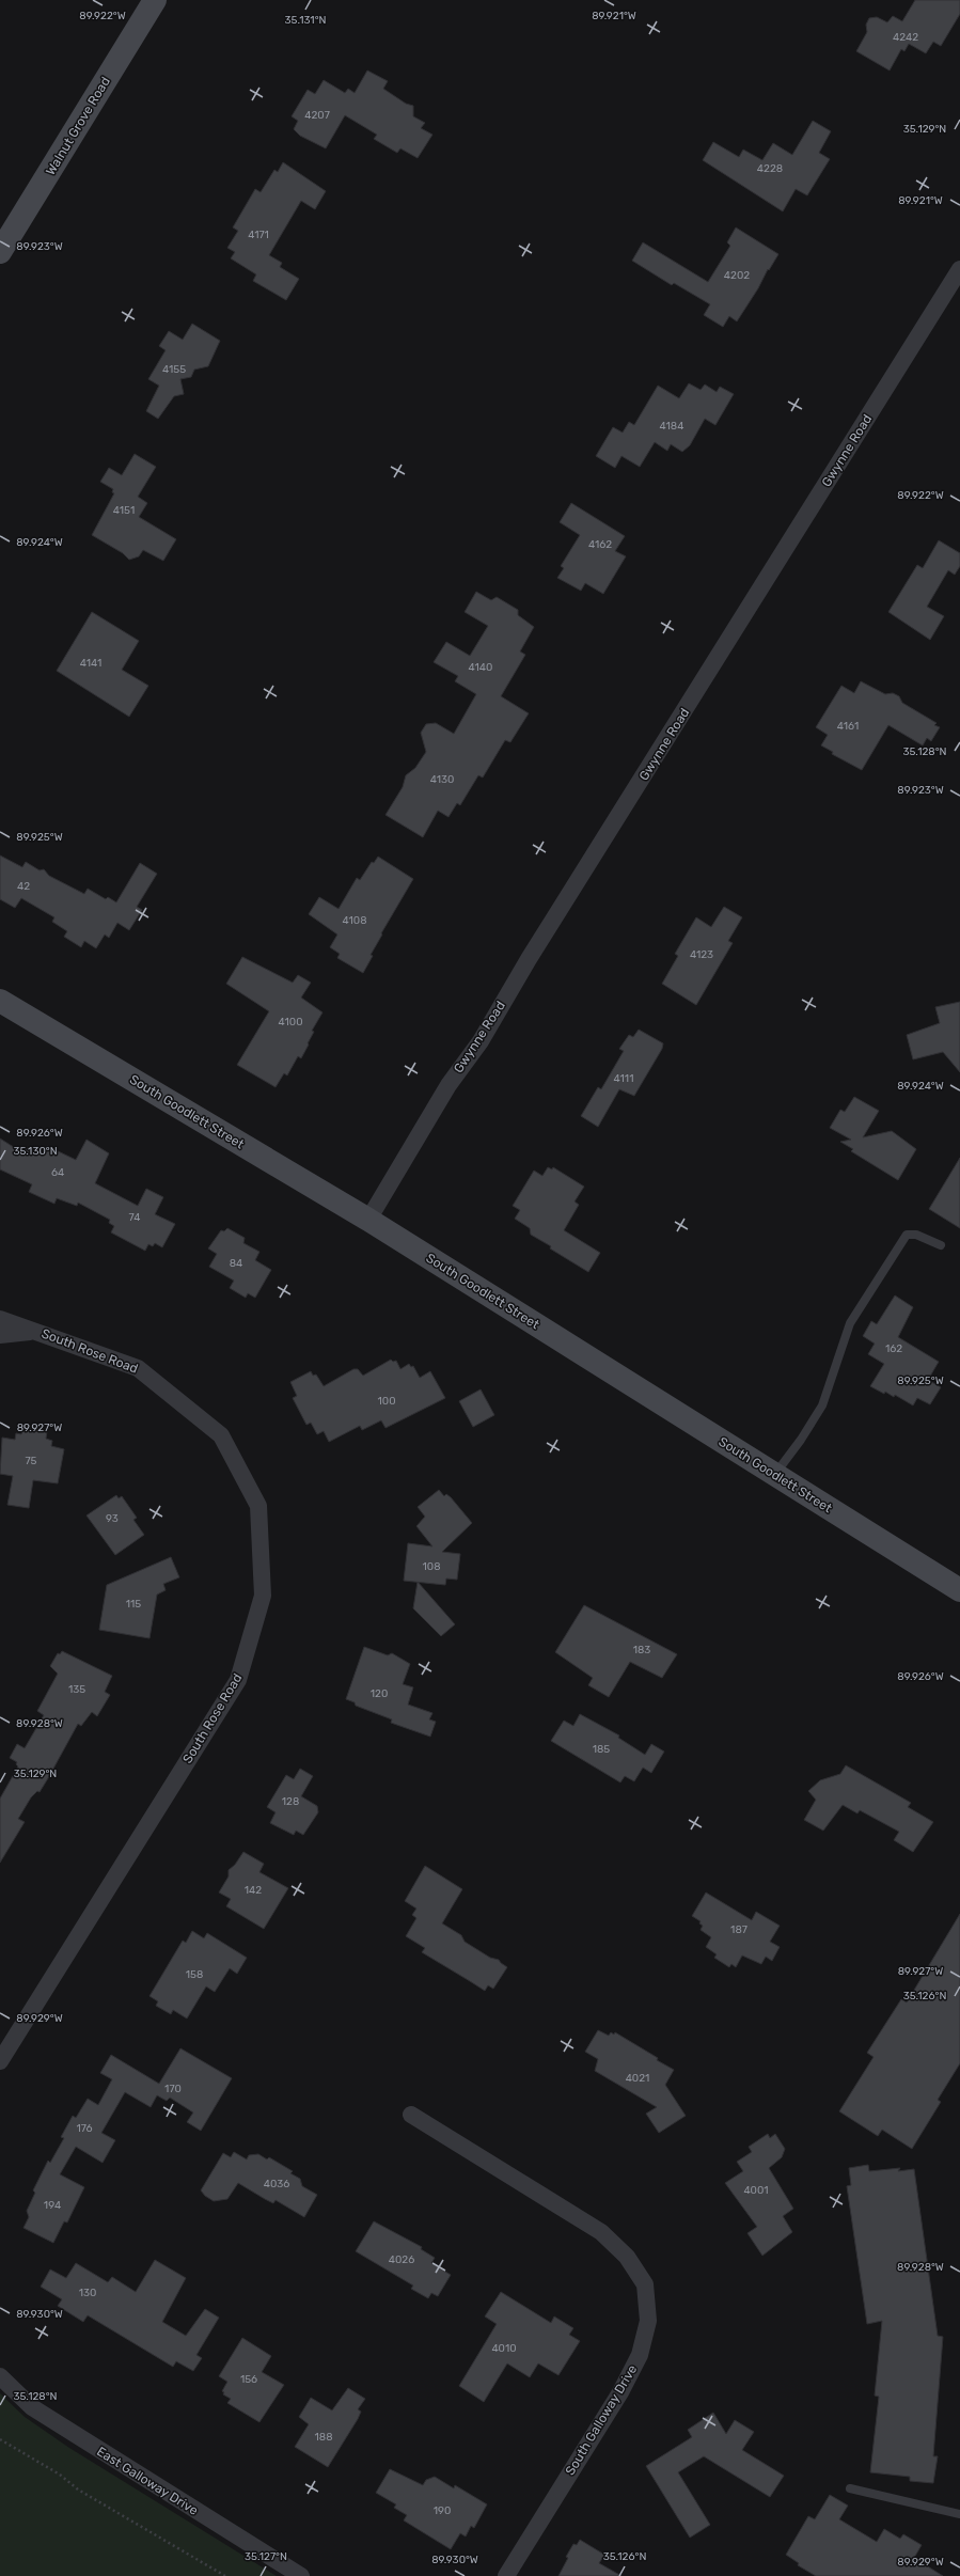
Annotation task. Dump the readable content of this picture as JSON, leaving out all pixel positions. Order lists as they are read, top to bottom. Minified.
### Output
{"streets":{"main road":["Walnut Grove Road","South Goodlett Street"],"street":["Gwynne Road","South Rose Road","South Galloway Drive","East Galloway Drive"]},"crossings":[["Gwynne Road","South Goodlett Street"]],"house_numbers":["4242","4207","4228","4171","4202","4155","4184","4151","4162","4141","4140","4161","4130","42","4108","4123","4100","4111","64","74","84","162","100","75","93","108","115","183","135","120","185","128","142","187","158","4021","170","176","4036","4001","194","4026","130","4010","156","188","190"],"coordinates":["89.922°W","89.921°W","35.131°N","35.129°N","89.923°W","89.924°W","35.128°N","89.925°W","89.926°W","35.130°N","89.927°W","89.928°W","35.126°N","89.929°W","89.930°W","35.127°N"]}
